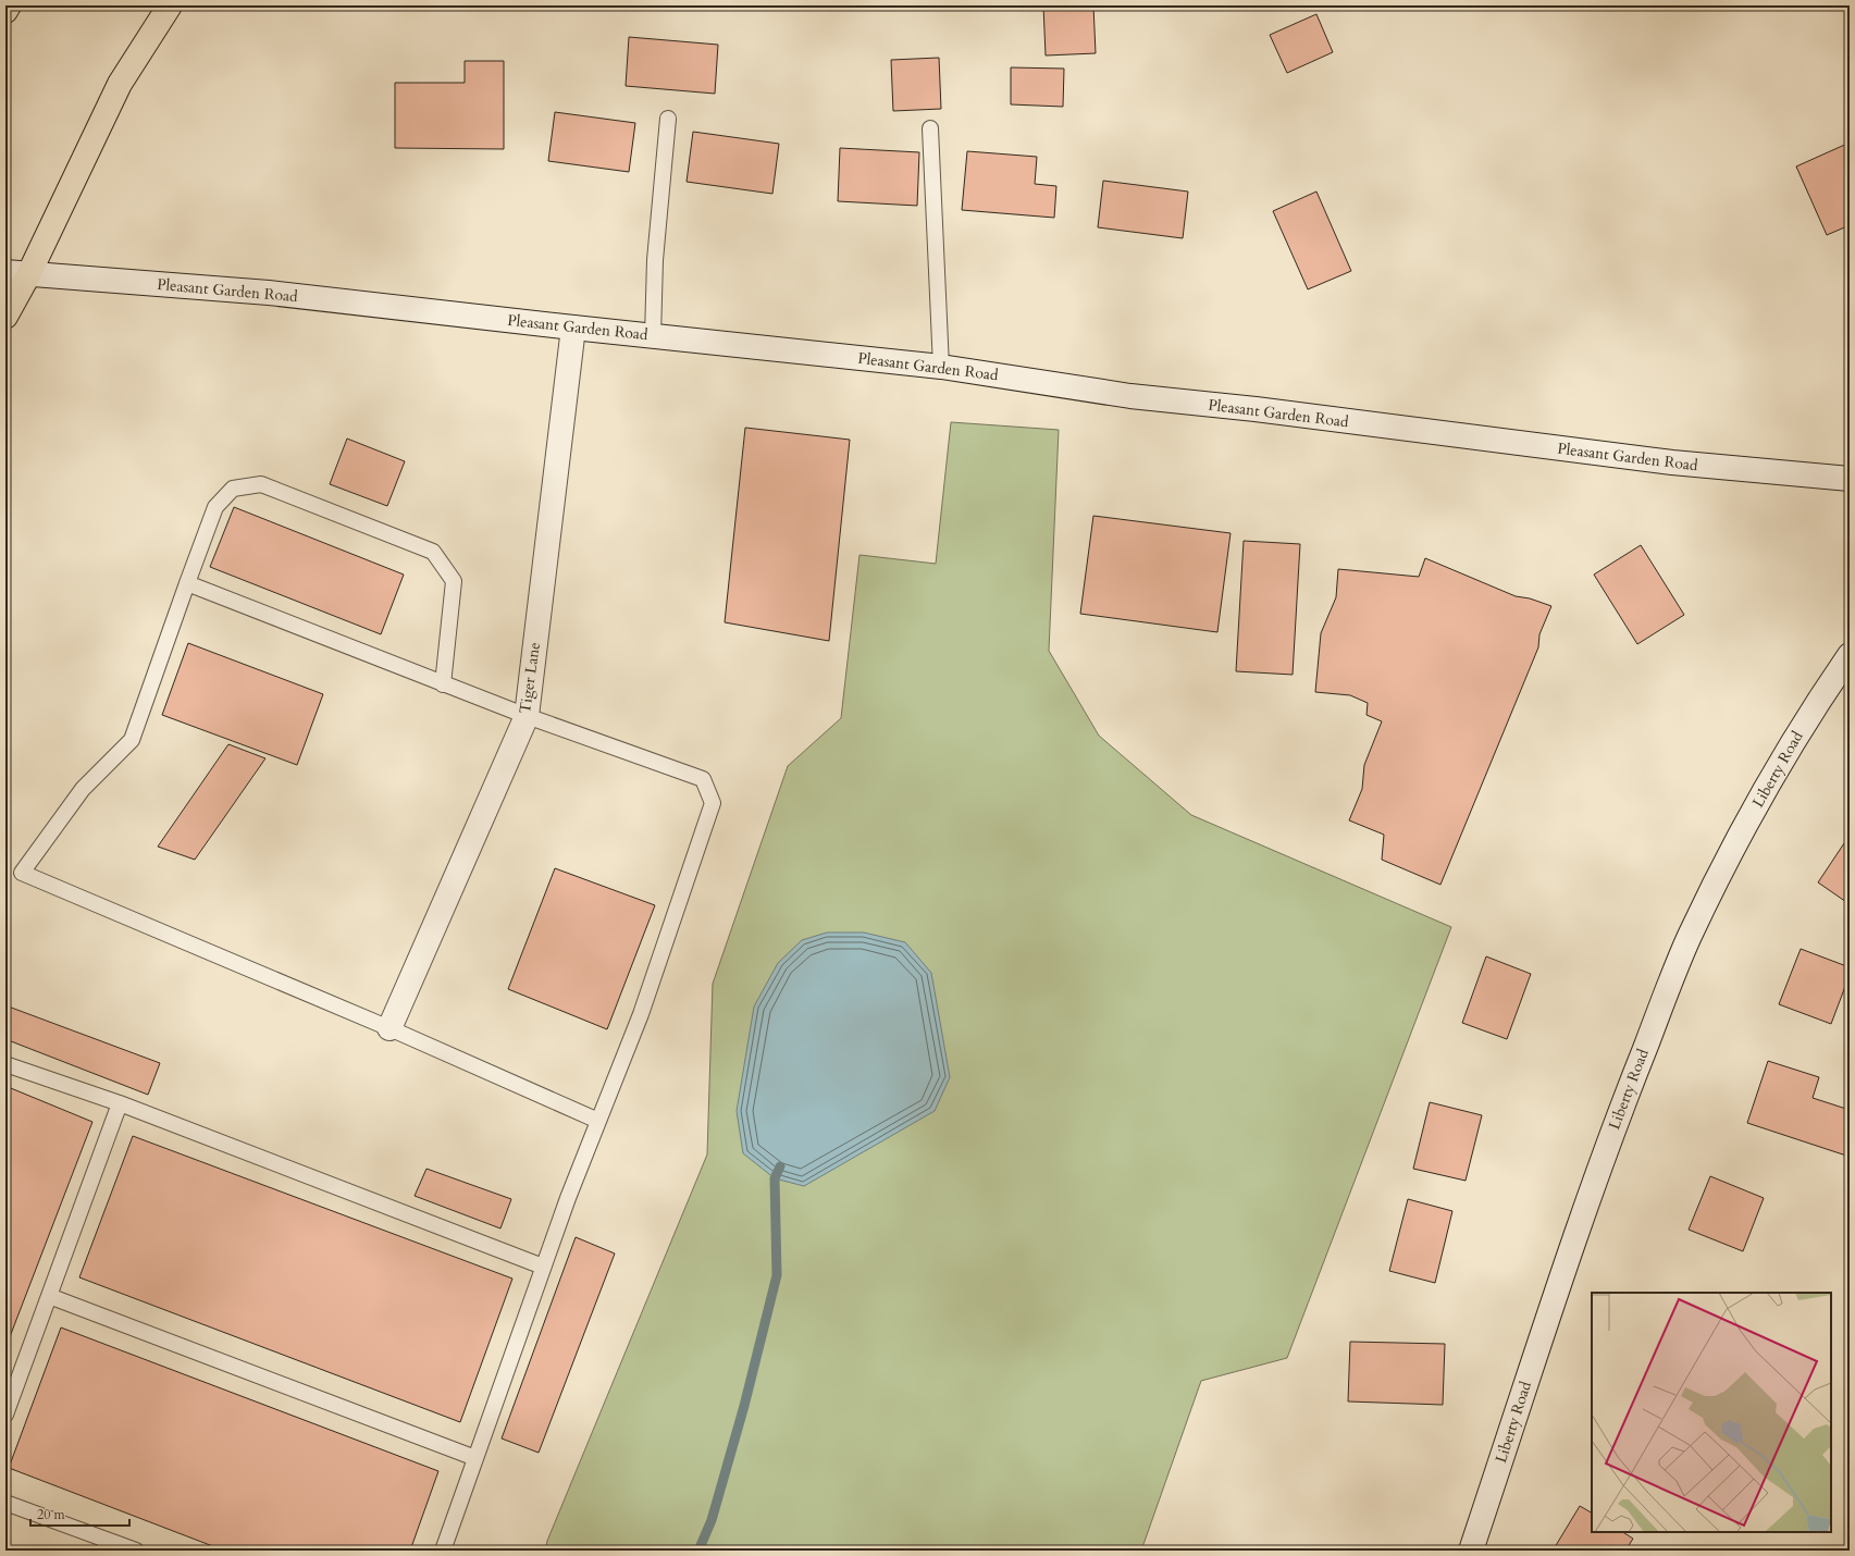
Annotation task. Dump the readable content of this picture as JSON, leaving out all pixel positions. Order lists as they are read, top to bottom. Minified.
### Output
{"streets":{"street":["Pleasant Garden Road","Tiger Lane","Liberty Road"]},"crossings":[["Pleasant Garden Road","Tiger Lane"]],"scale_bar":"20 m"}
